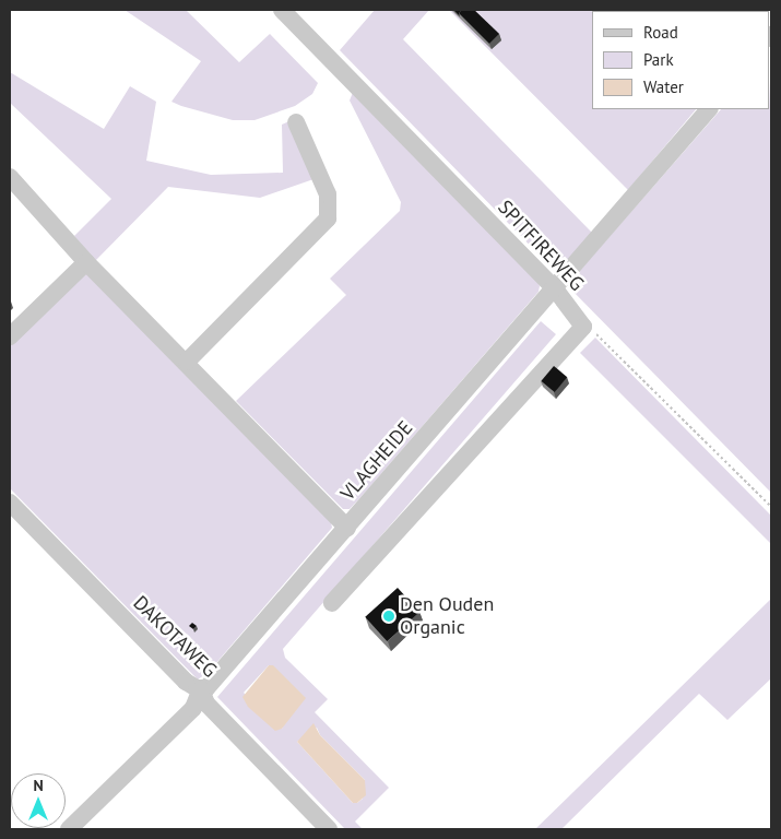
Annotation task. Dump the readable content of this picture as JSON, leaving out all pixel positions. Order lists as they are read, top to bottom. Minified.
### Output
{"streets":{"street":["SPITFIREWEG","VLAGHEIDE","DAKOTAWEG"]},"crossings":[["SPITFIREWEG","VLAGHEIDE"],["VLAGHEIDE","DAKOTAWEG"]],"places":["Den Ouden Organic"],"legend":["Road","Park","Water"],"north":"top"}
